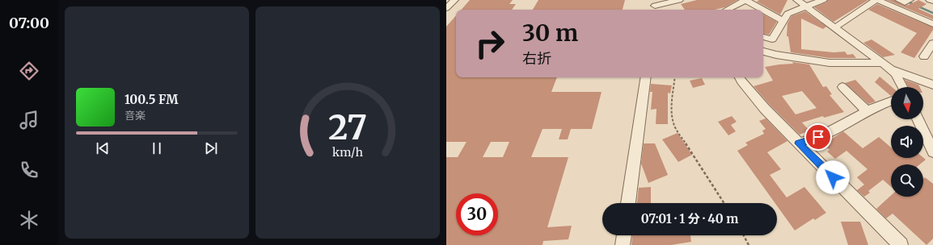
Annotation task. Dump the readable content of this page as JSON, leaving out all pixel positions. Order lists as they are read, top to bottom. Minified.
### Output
{"north":"bottom","page":{"tabs":"07:00","turn":["30 m","右折"],"song":["100.5 FM","音楽"],"limit":"30","trip":"07:01 · 1 分 · 40 m","gauge":["27","km/h"]}}
